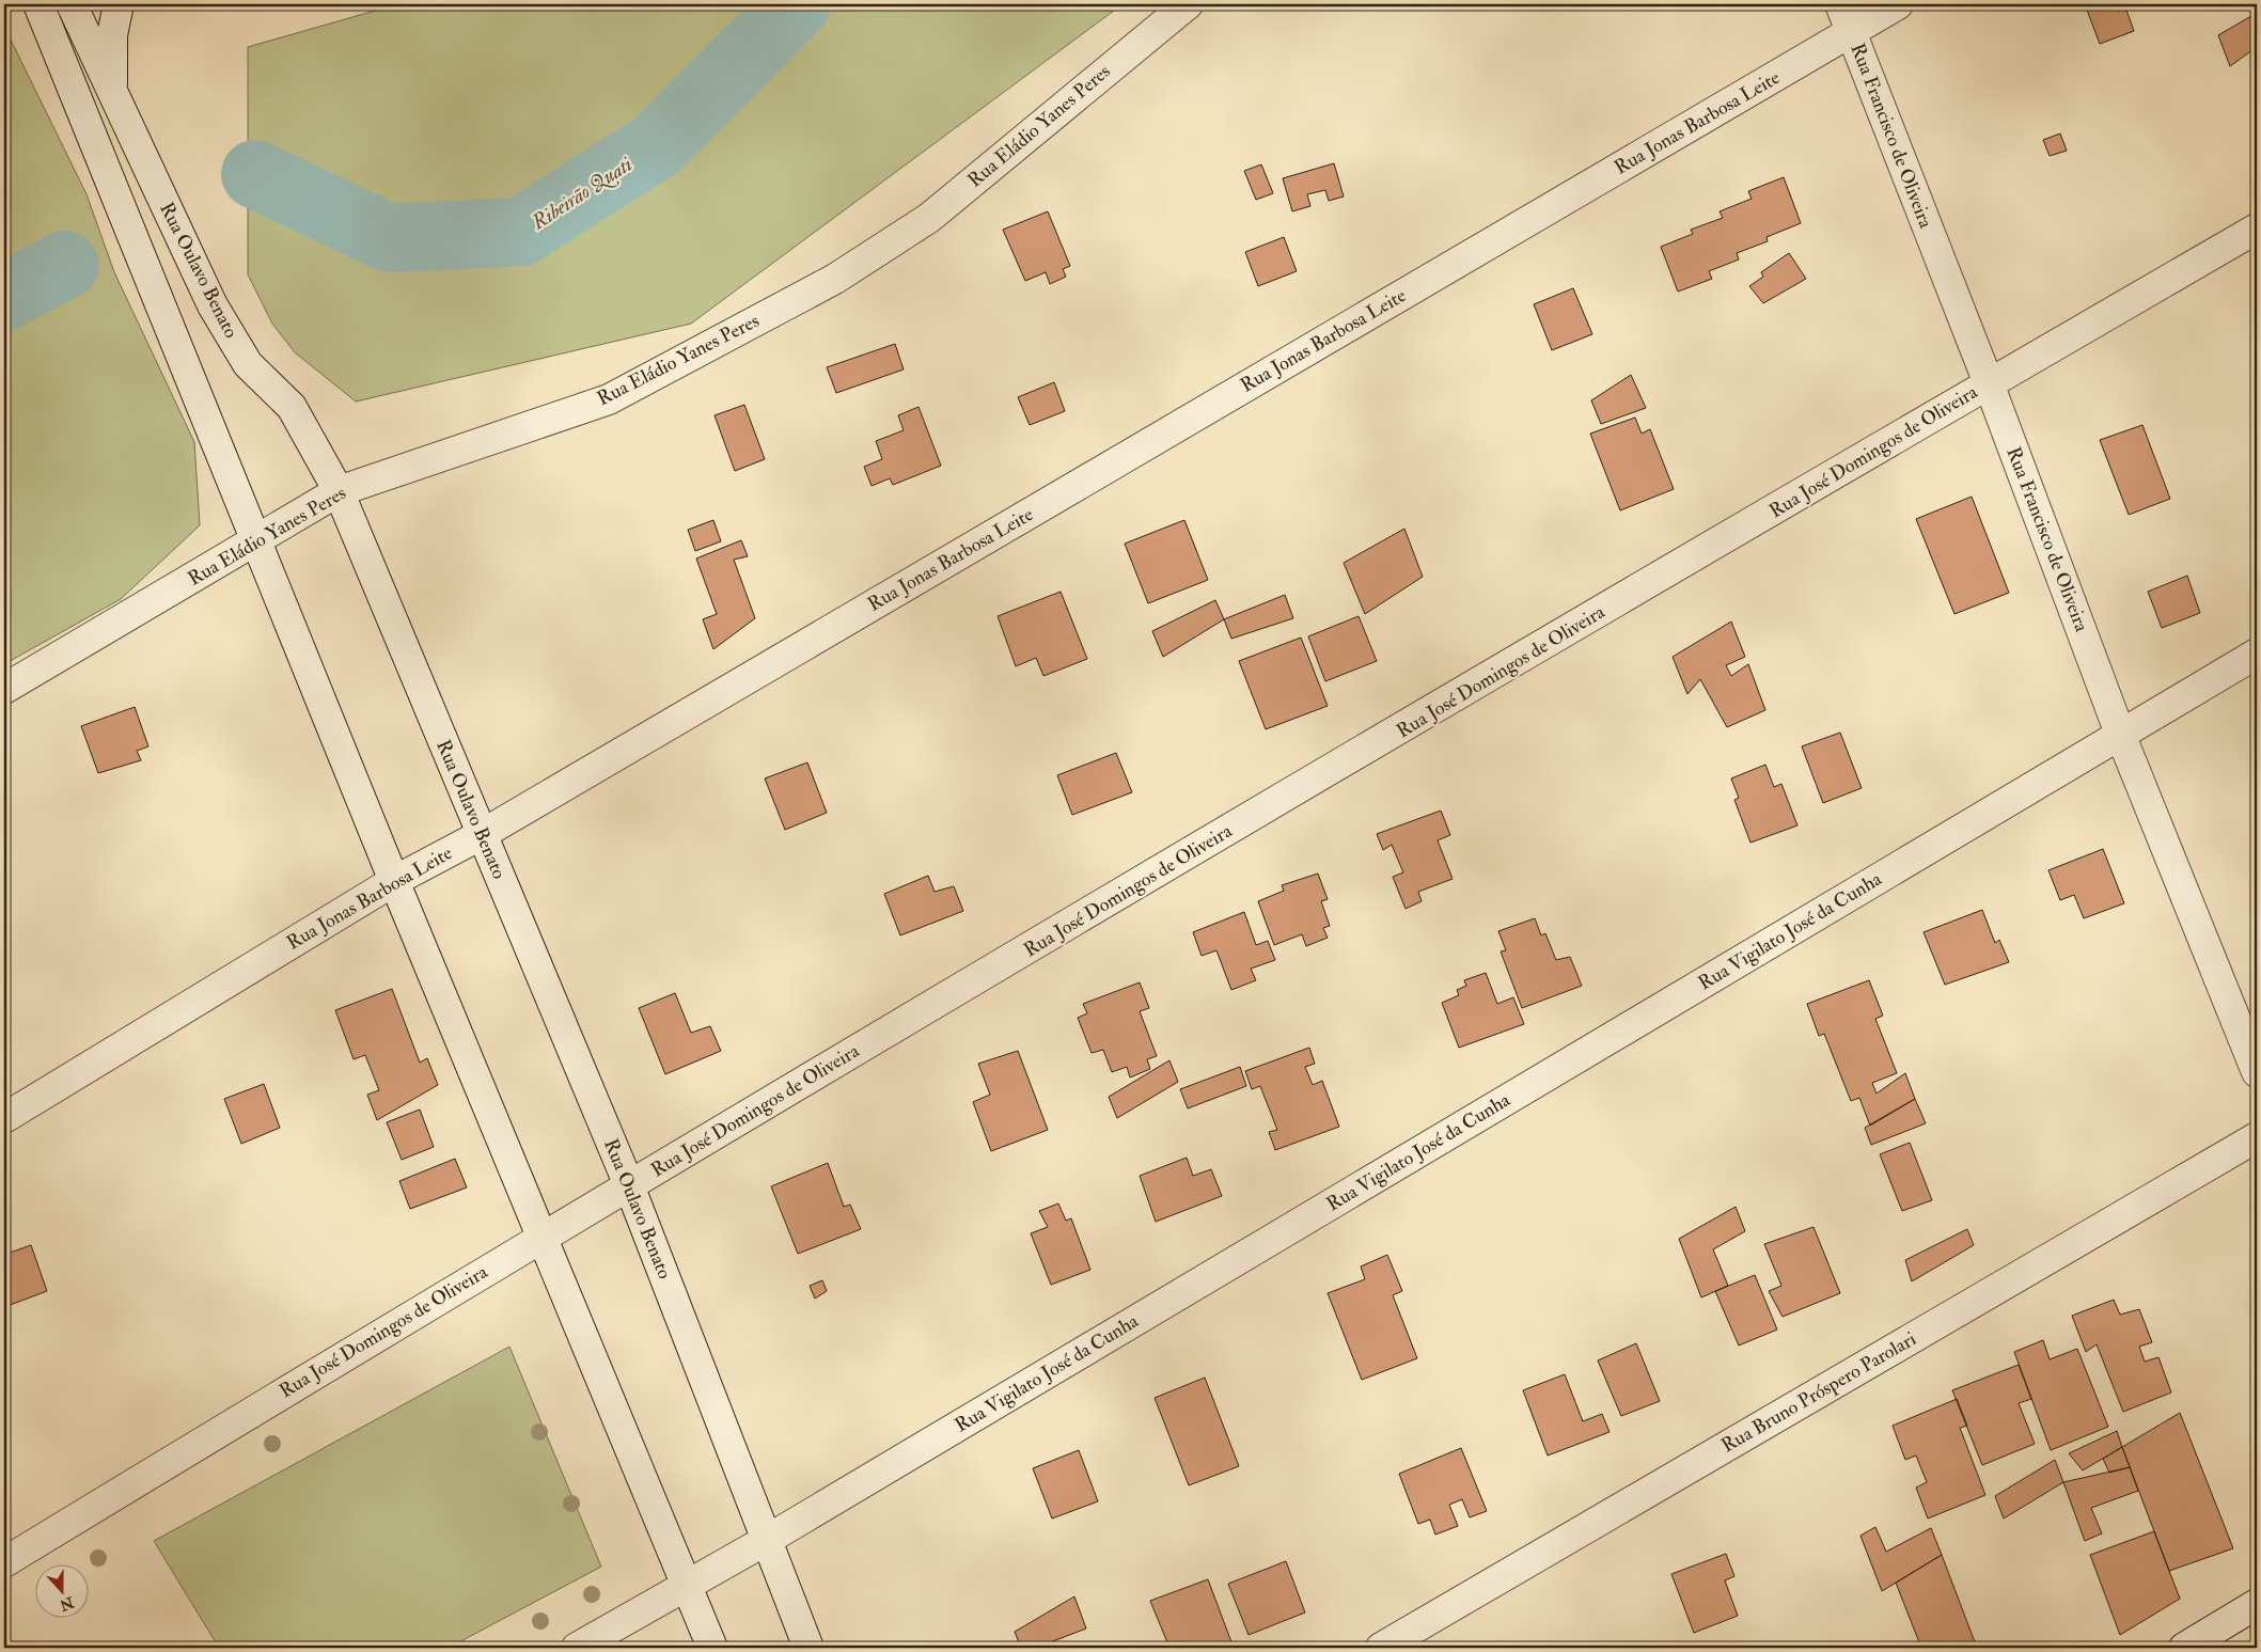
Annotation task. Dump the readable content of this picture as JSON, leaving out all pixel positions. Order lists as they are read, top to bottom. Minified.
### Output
{"streets":{"street":["Rua Jonas Barbosa Leite","Rua Eládio Yanes Peres","Rua Francisco de Oliveira","Rua Oulavo Benato","Rua José Domingos de Oliveira","Rua Vigilato José da Cunha","Rua Bruno Próspero Parolari"]},"crossings":[["Rua Jonas Barbosa Leite","Rua Francisco de Oliveira"],["Rua Jonas Barbosa Leite","Rua Oulavo Benato"],["Rua Eládio Yanes Peres","Rua Oulavo Benato"],["Rua Francisco de Oliveira","Rua José Domingos de Oliveira"],["Rua Francisco de Oliveira","Rua Vigilato José da Cunha"],["Rua Oulavo Benato","Rua José Domingos de Oliveira"],["Rua Oulavo Benato","Rua Vigilato José da Cunha"]],"water":["Ribeirão Quati"],"north":"bottom"}
